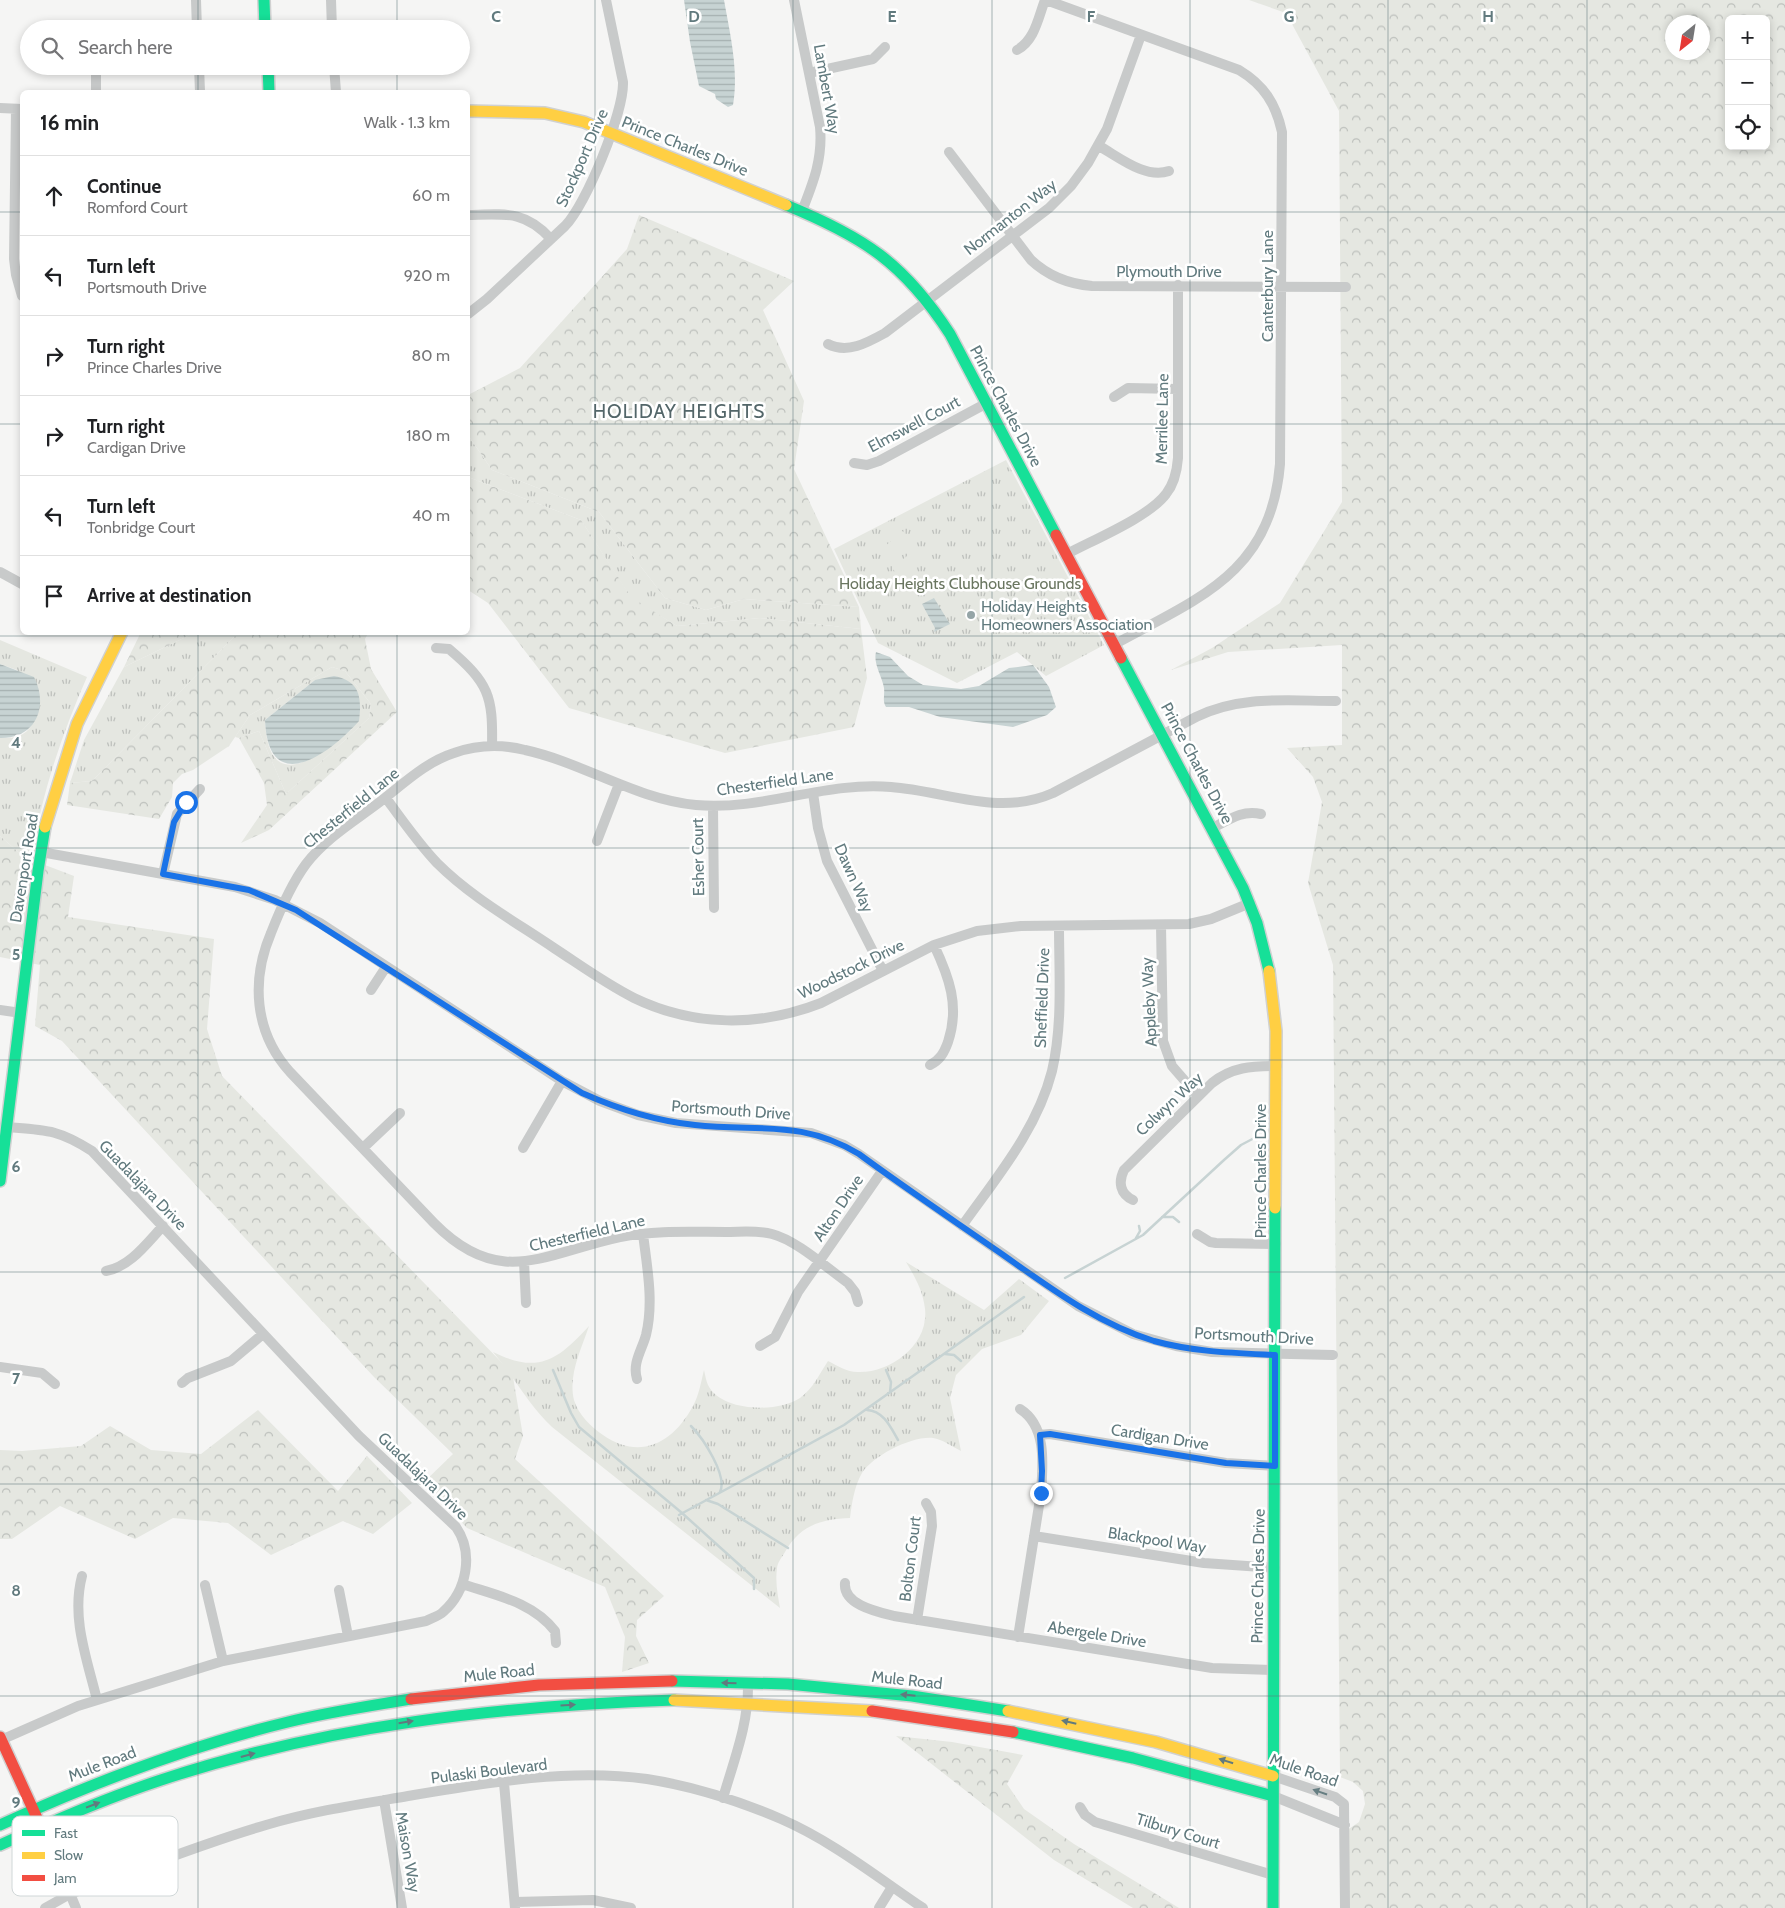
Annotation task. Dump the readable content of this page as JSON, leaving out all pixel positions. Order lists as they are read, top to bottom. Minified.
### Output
{"streets":{"street":["Lambert Way","Prince Charles Drive","Stockport Drive","Normanton Way","Plymouth Drive","Canterbury Lane","Merrilee Lane","Elmswell Court","Chesterfield Lane","Esher Court","Davenport Road","Dawn Way","Woodstock Drive","Sheffield Drive","Appleby Way","Colwyn Way","Portsmouth Drive","Guadalajara Drive","Alton Drive","Cardigan Drive","Blackpool Way","Bolton Court","Abergele Drive","Mule Road","Pulaski Boulevard","Tilbury Court","Maison Way"]},"crossings":[["Lambert Way","Prince Charles Drive"],["Prince Charles Drive","Stockport Drive"],["Prince Charles Drive","Normanton Way"],["Prince Charles Drive","Canterbury Lane"],["Prince Charles Drive","Merrilee Lane"],["Prince Charles Drive","Elmswell Court"],["Prince Charles Drive","Chesterfield Lane"],["Prince Charles Drive","Woodstock Drive"],["Prince Charles Drive","Colwyn Way"],["Prince Charles Drive","Portsmouth Drive"],["Prince Charles Drive","Cardigan Drive"],["Prince Charles Drive","Blackpool Way"],["Prince Charles Drive","Abergele Drive"],["Prince Charles Drive","Mule Road"],["Prince Charles Drive","Tilbury Court"],["Normanton Way","Plymouth Drive"],["Normanton Way","Canterbury Lane"],["Plymouth Drive","Canterbury Lane"],["Plymouth Drive","Merrilee Lane"],["Chesterfield Lane","Esher Court"],["Chesterfield Lane","Dawn Way"],["Chesterfield Lane","Woodstock Drive"],["Chesterfield Lane","Portsmouth Drive"],["Chesterfield Lane","Alton Drive"],["Davenport Road","Portsmouth Drive"],["Davenport Road","Guadalajara Drive"],["Dawn Way","Woodstock Drive"],["Woodstock Drive","Sheffield Drive"],["Woodstock Drive","Appleby Way"],["Sheffield Drive","Portsmouth Drive"],["Appleby Way","Colwyn Way"],["Portsmouth Drive","Alton Drive"],["Bolton Court","Abergele Drive"],["Pulaski Boulevard","Maison Way"]],"districts":["HOLIDAY HEIGHTS"],"parks":["Holiday Heights Clubhouse Grounds"],"places":["Holiday Heights Homeowners Association"],"legend":["Fast","Slow","Jam"],"north":"bottom left","page":{"map_buttons":["+","−"],"search":"Search here","heading":["16 min","Walk · 1.3 km"],"list":[["Continue","Romford Court","60 m"],["Turn left","Portsmouth Drive","920 m"],["Turn right","Prince Charles Drive","80 m"],["Turn right","Cardigan Drive","180 m"],["Turn left","Tonbridge Court","40 m"],"Arrive at destination"]},"grid":{"columns":["C","D","E","F","G","H"],"rows":["4","5","6","7","8","9"]}}
